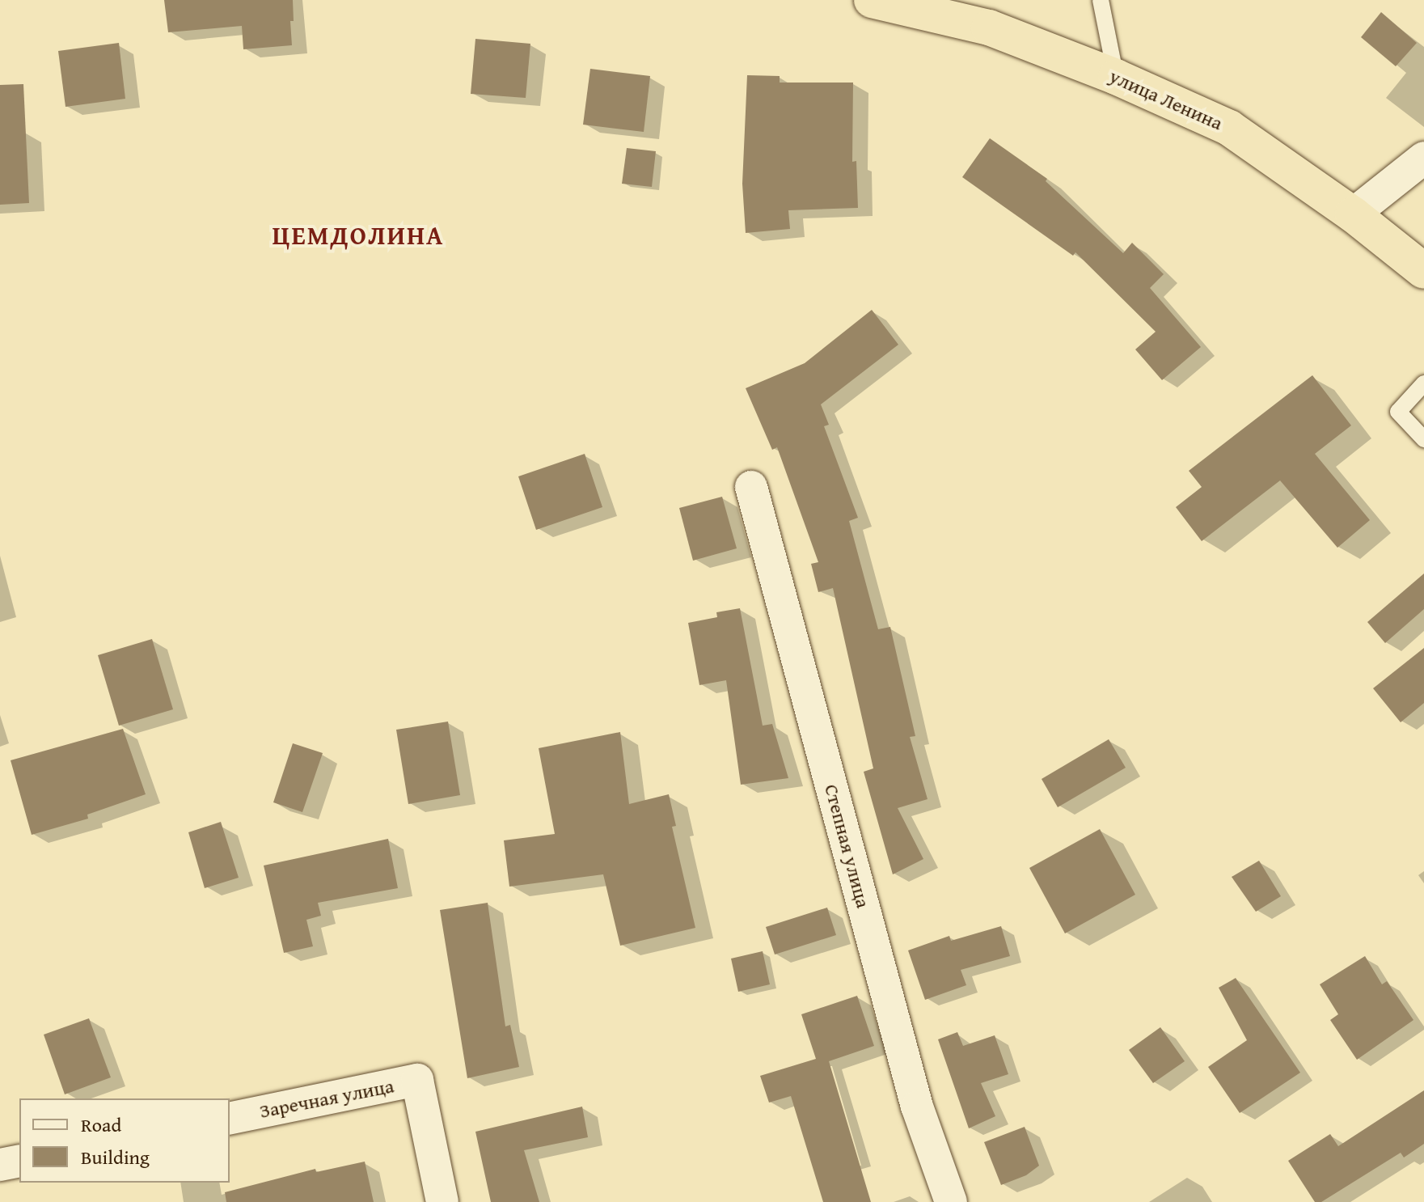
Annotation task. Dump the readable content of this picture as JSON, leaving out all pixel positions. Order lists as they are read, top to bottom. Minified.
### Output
{"streets":{"highway":["улица Ленина"],"street":["Степная улица","Заречная улица"]},"districts":["ЦЕМДОЛИНА"],"legend":["Road","Building"]}
